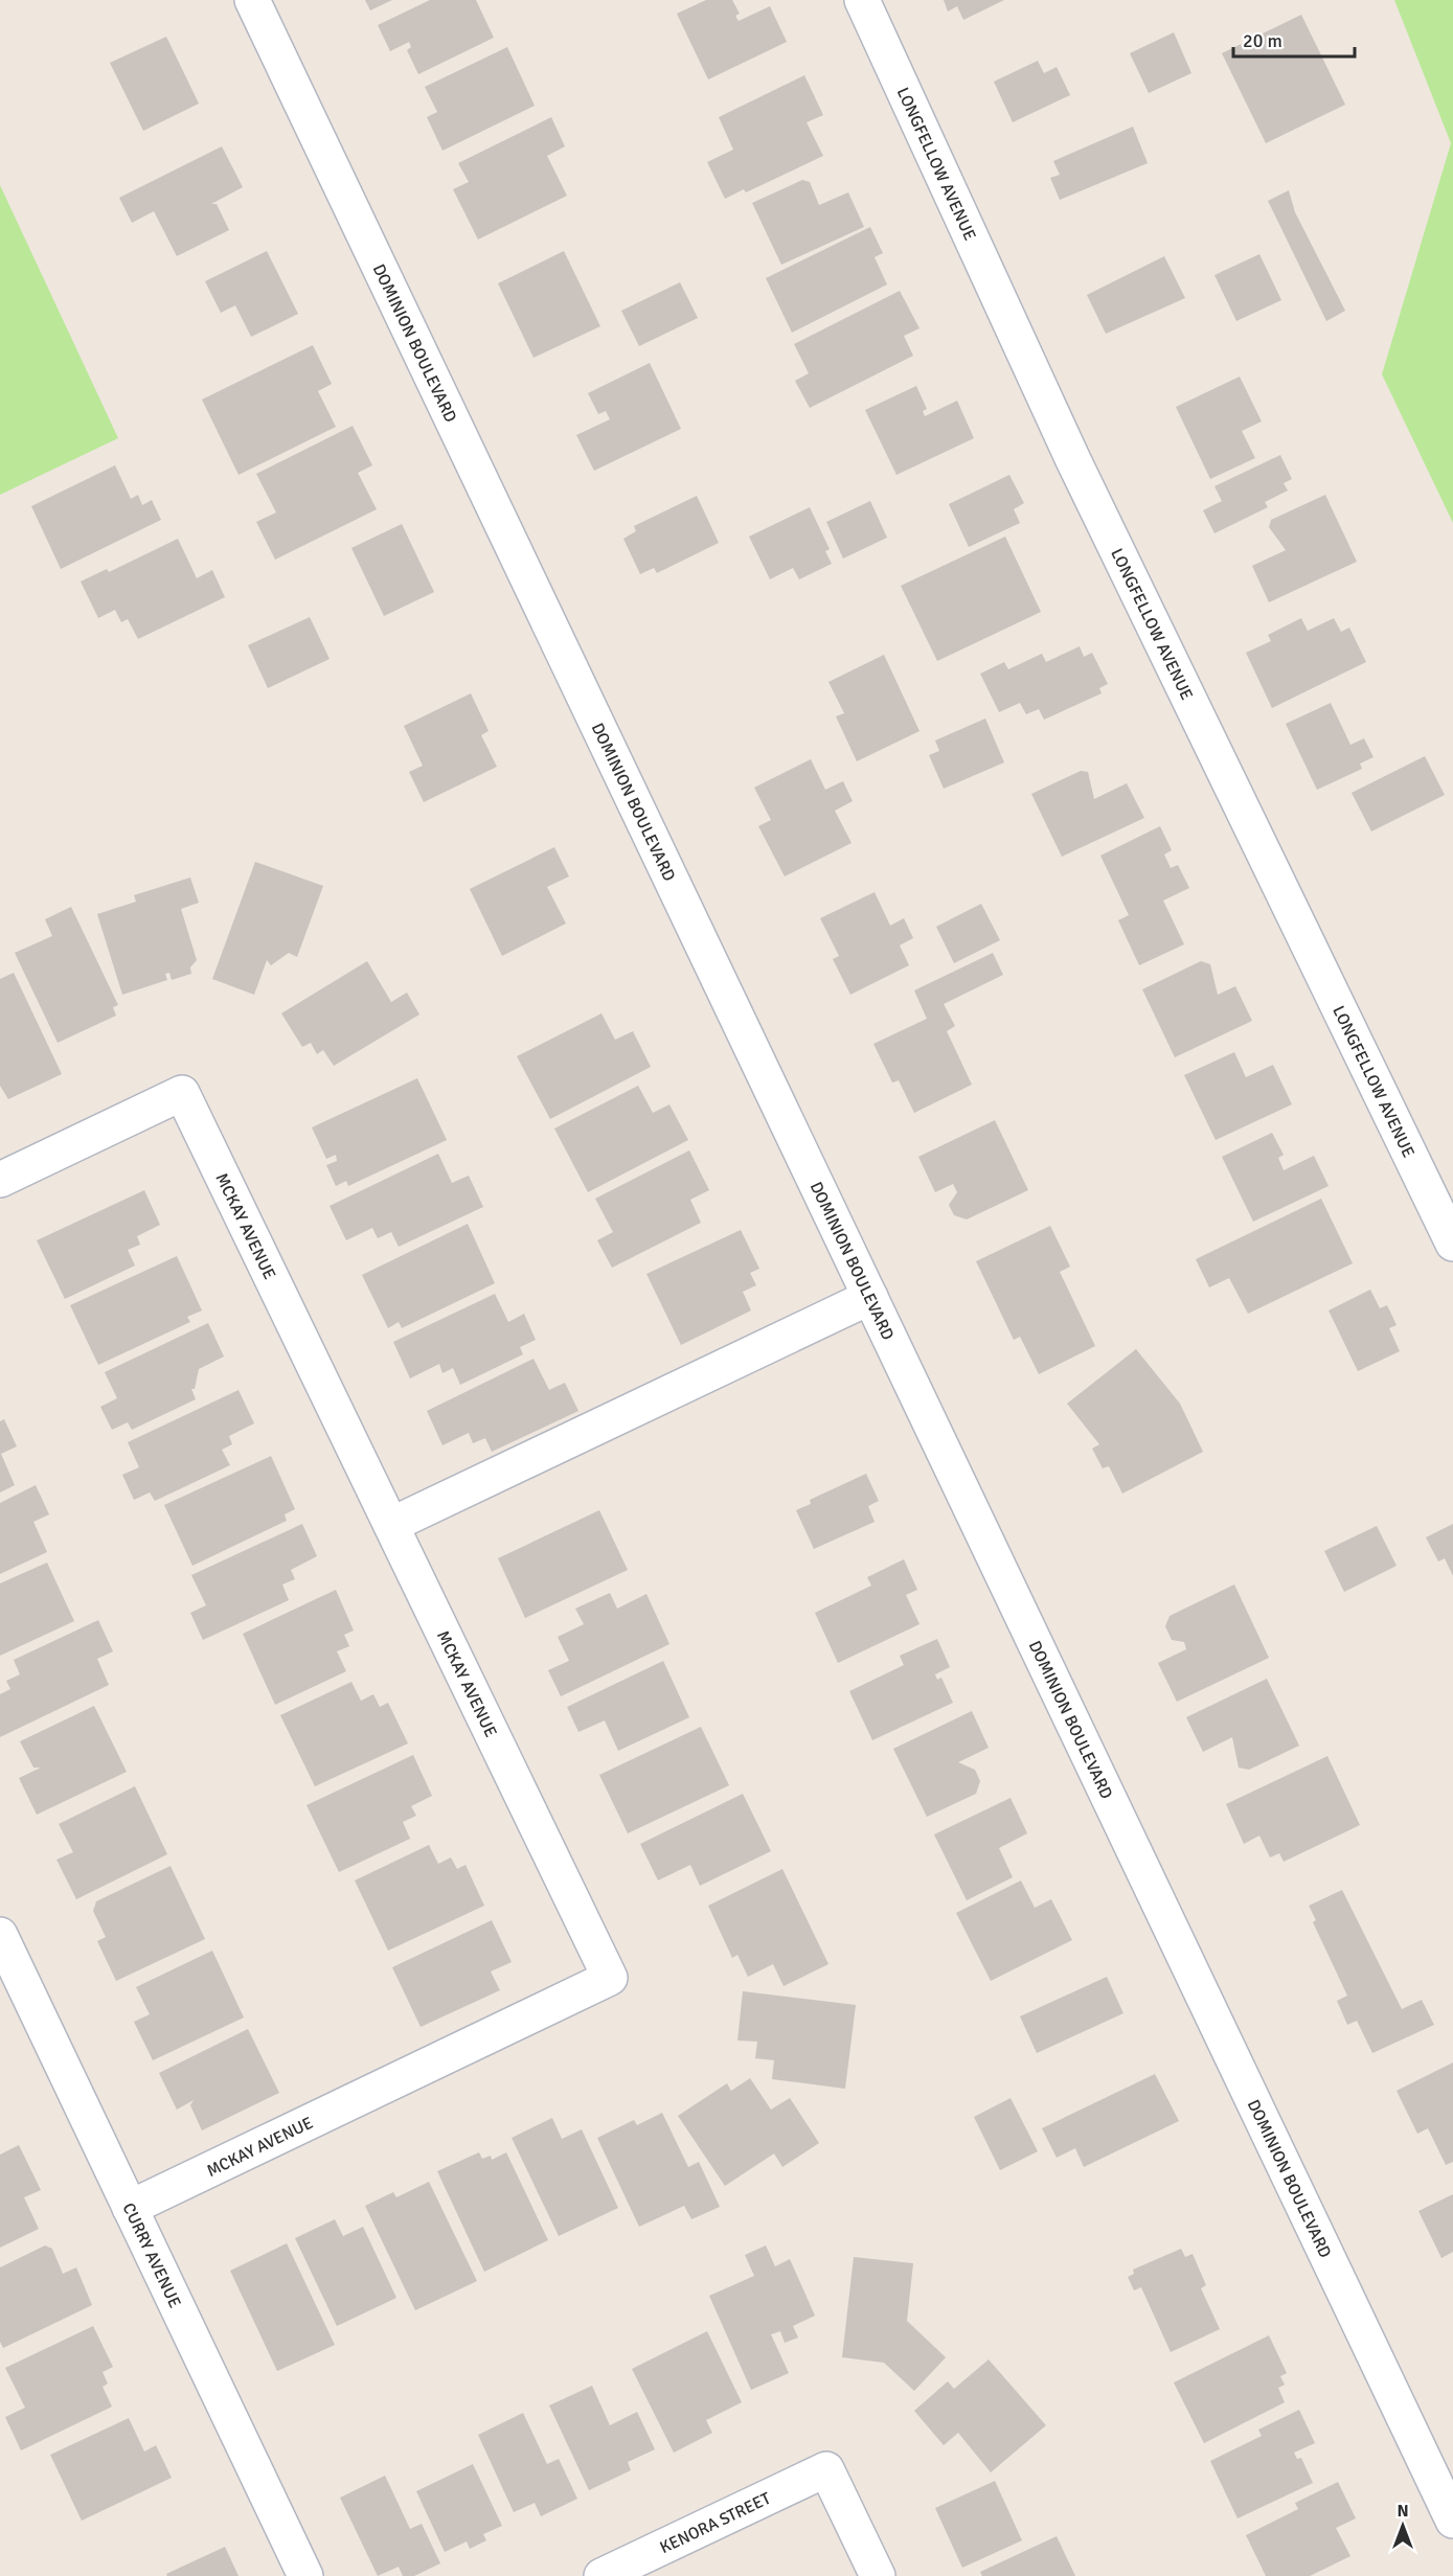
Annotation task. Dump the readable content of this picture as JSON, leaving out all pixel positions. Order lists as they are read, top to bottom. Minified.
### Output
{"streets":{"street":["LONGFELLOW AVENUE","DOMINION BOULEVARD","MCKAY AVENUE","CURRY AVENUE","KENORA STREET"]},"crossings":[["MCKAY AVENUE","CURRY AVENUE"]],"scale_bar":"20 m","north":"top"}
